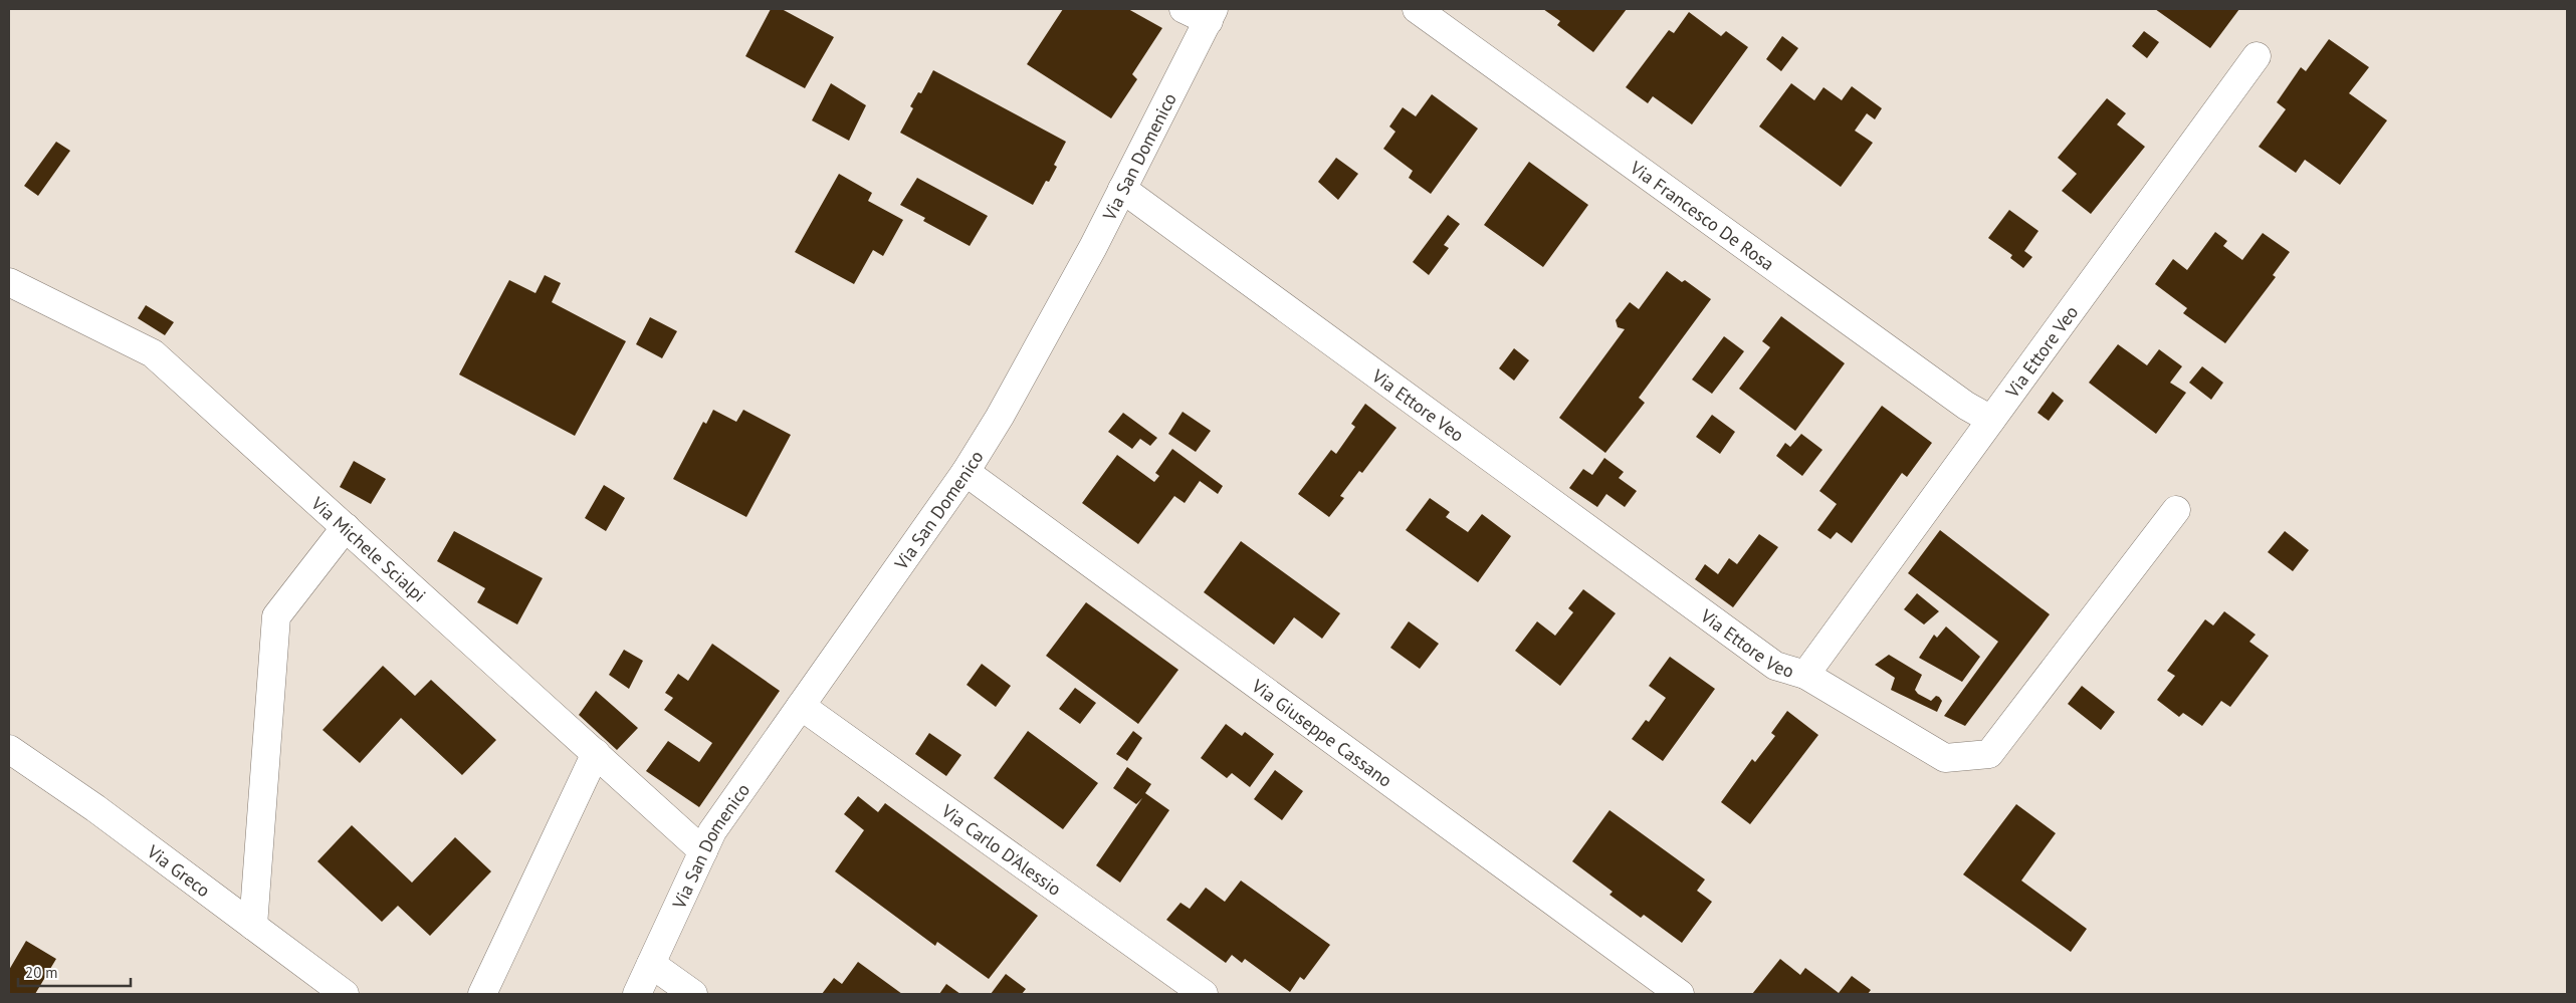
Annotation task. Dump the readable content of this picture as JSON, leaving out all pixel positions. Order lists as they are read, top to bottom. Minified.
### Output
{"streets":{"street":["Via San Domenico","Via Francesco De Rosa","Via Ettore Veo","Via Michele Scialpi","Via Giuseppe Cassano","Via Carlo D'Alessio","Via Greco"]},"crossings":[["Via San Domenico","Via Ettore Veo"],["Via San Domenico","Via Michele Scialpi"],["Via San Domenico","Via Giuseppe Cassano"],["Via San Domenico","Via Carlo D'Alessio"],["Via Francesco De Rosa","Via Ettore Veo"]],"scale_bar":"20 m"}
